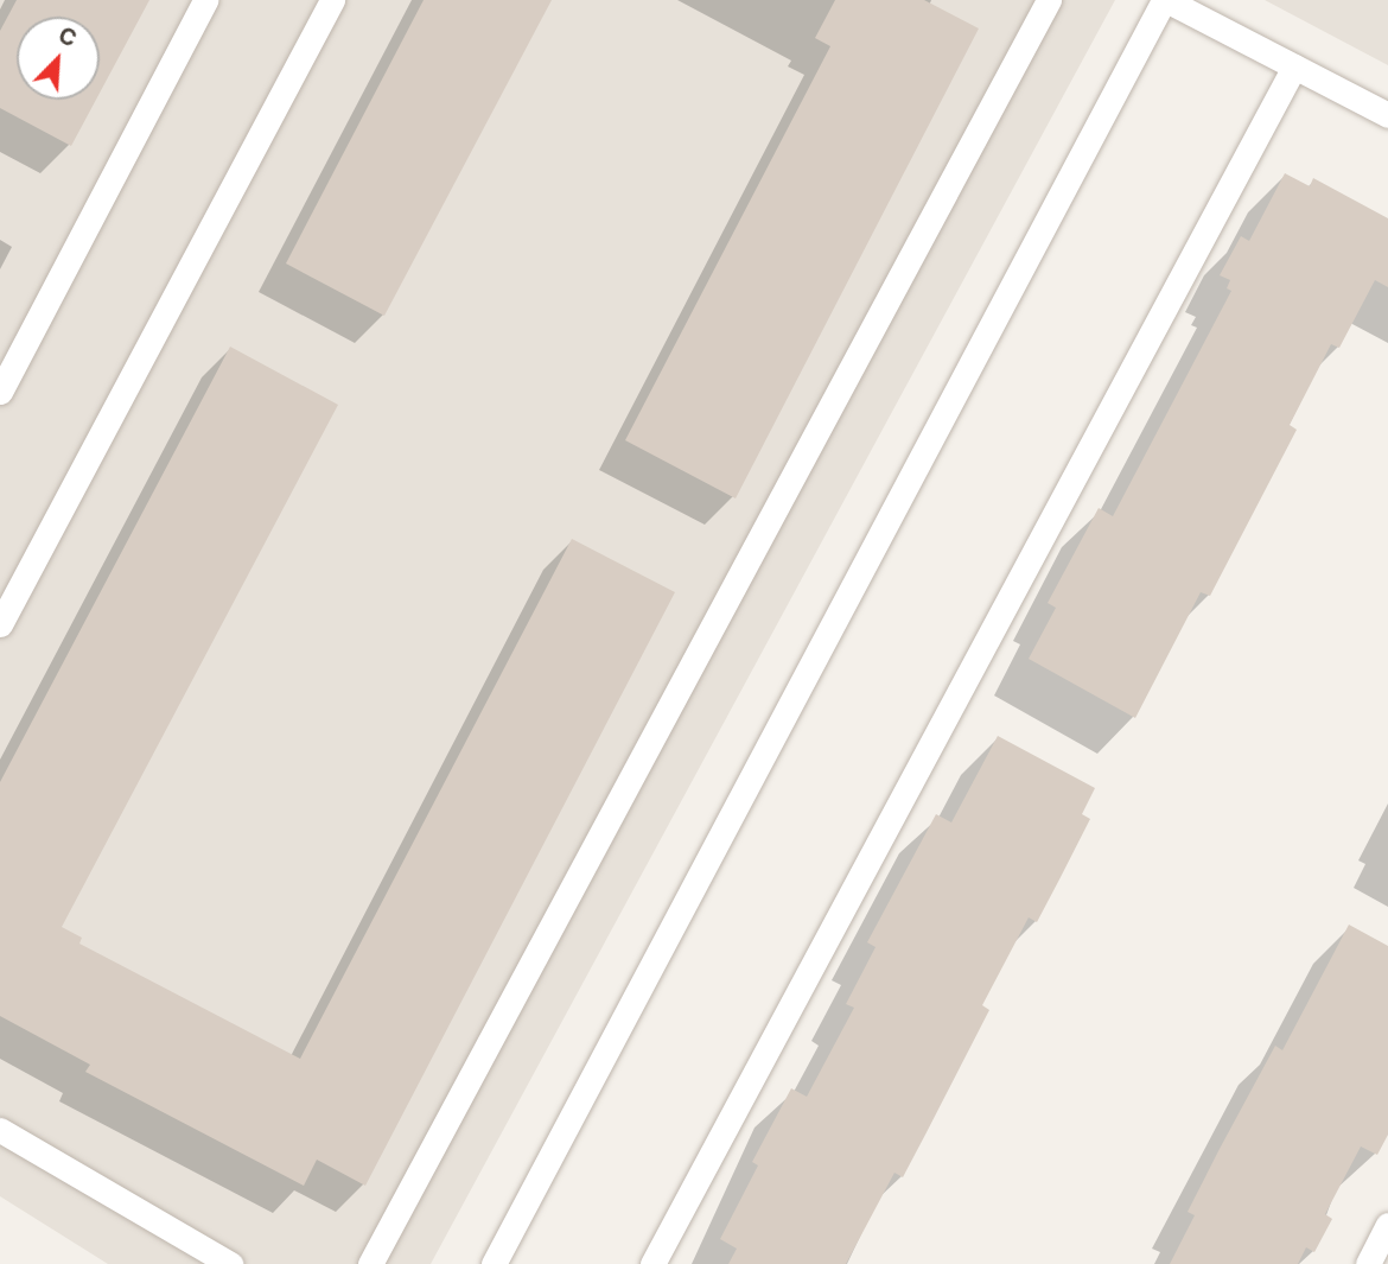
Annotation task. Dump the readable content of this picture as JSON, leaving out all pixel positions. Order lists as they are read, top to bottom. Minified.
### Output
{"north":"top right"}
